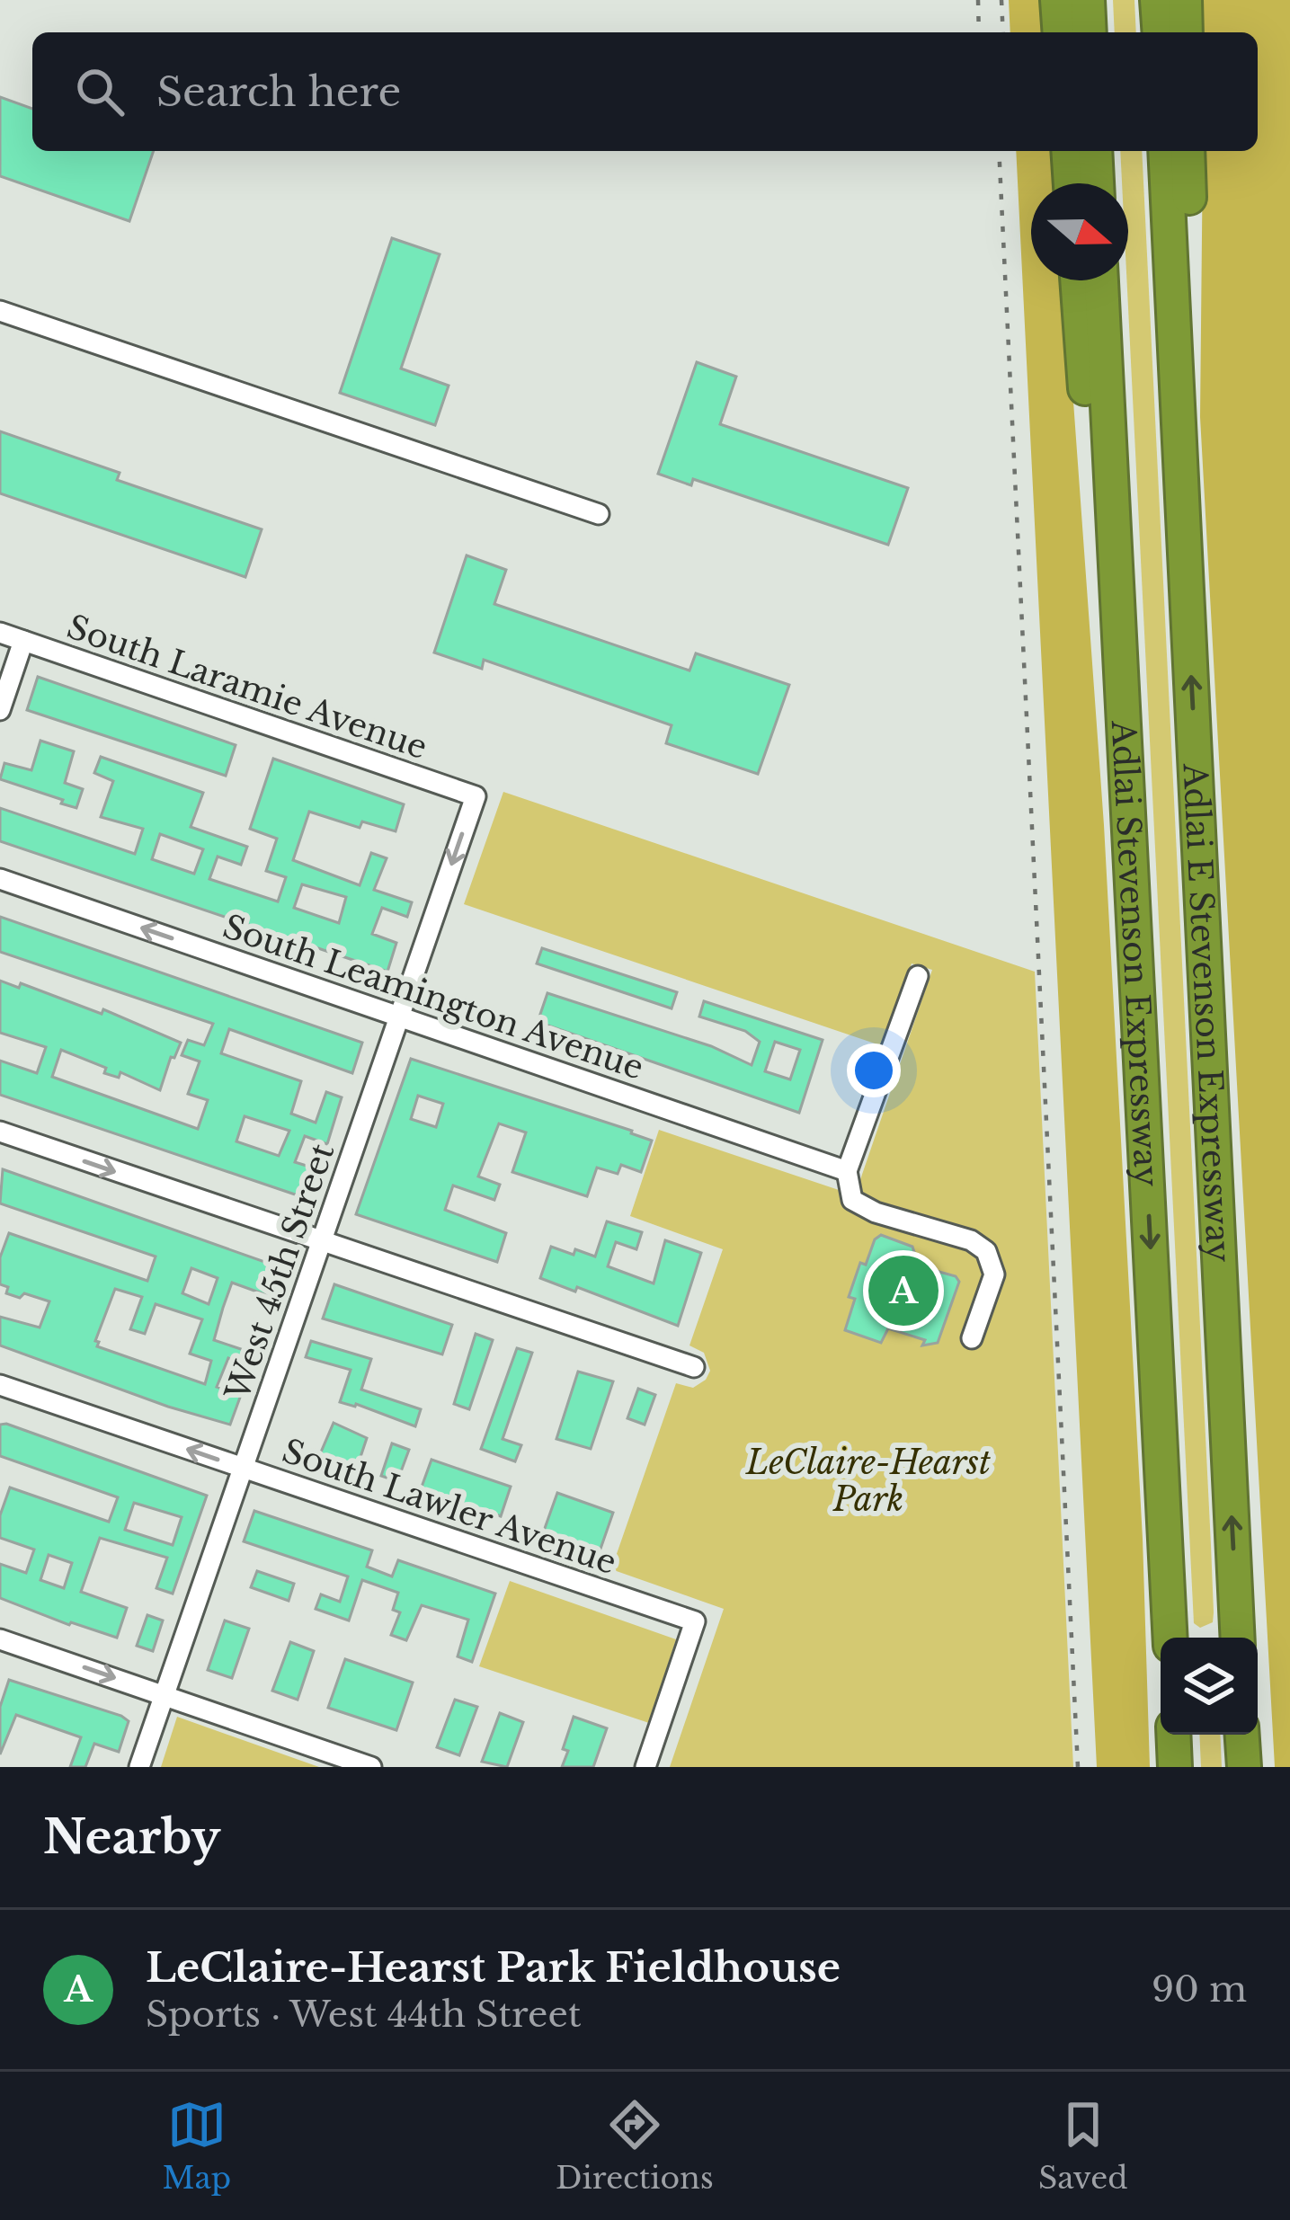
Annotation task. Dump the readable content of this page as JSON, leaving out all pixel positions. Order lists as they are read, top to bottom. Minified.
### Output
{"streets":{"highway":["Adlai Stevenson Expressway","Adlai E Stevenson Expressway"],"street":["South Laramie Avenue","South Leamington Avenue","West 45th Street","South Lawler Avenue"]},"crossings":[["South Laramie Avenue","West 45th Street"],["South Leamington Avenue","West 45th Street"],["West 45th Street","South Lawler Avenue"]],"one_way":["Adlai Stevenson Expressway","South Leamington Avenue","Adlai E Stevenson Expressway"],"parks":["LeClaire-Hearst Park"],"north":"right","page":{"search":"Search here","pins":"A","heading":"Nearby","list":[{"mark":"A","name":"LeClaire-Hearst Park Fieldhouse","note":"Sports · West 44th Street","value":"90 m"}],"nav":["Map","Directions","Saved"]}}
